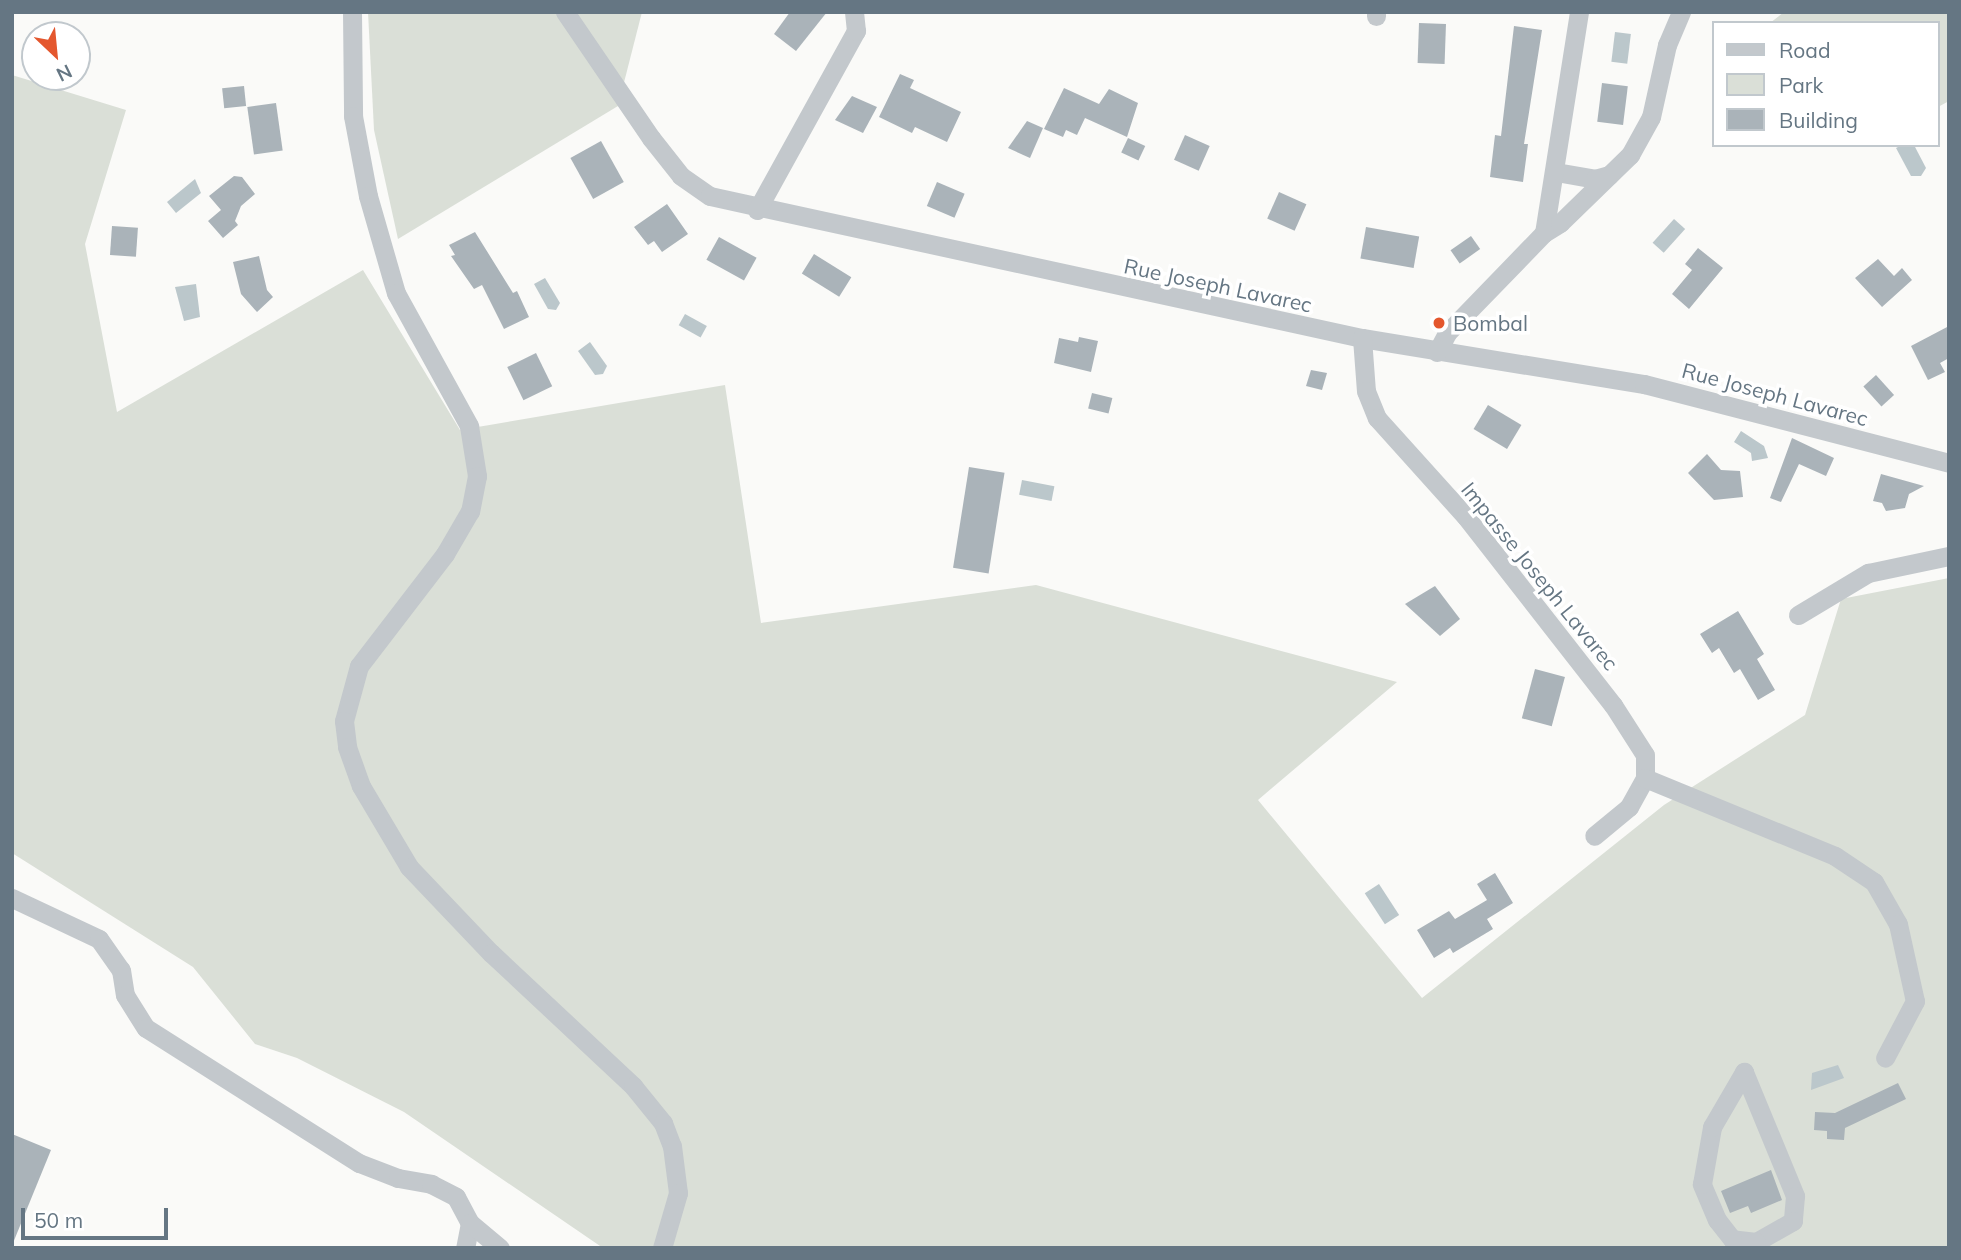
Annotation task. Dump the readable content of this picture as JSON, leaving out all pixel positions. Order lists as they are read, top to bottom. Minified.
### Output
{"streets":{"street":["Rue Joseph Lavarec","Impasse Joseph Lavarec"]},"crossings":[["Rue Joseph Lavarec","Impasse Joseph Lavarec"]],"places":["Bombal"],"legend":["Road","Park","Building"],"scale_bar":"50 m","north":"bottom right"}
